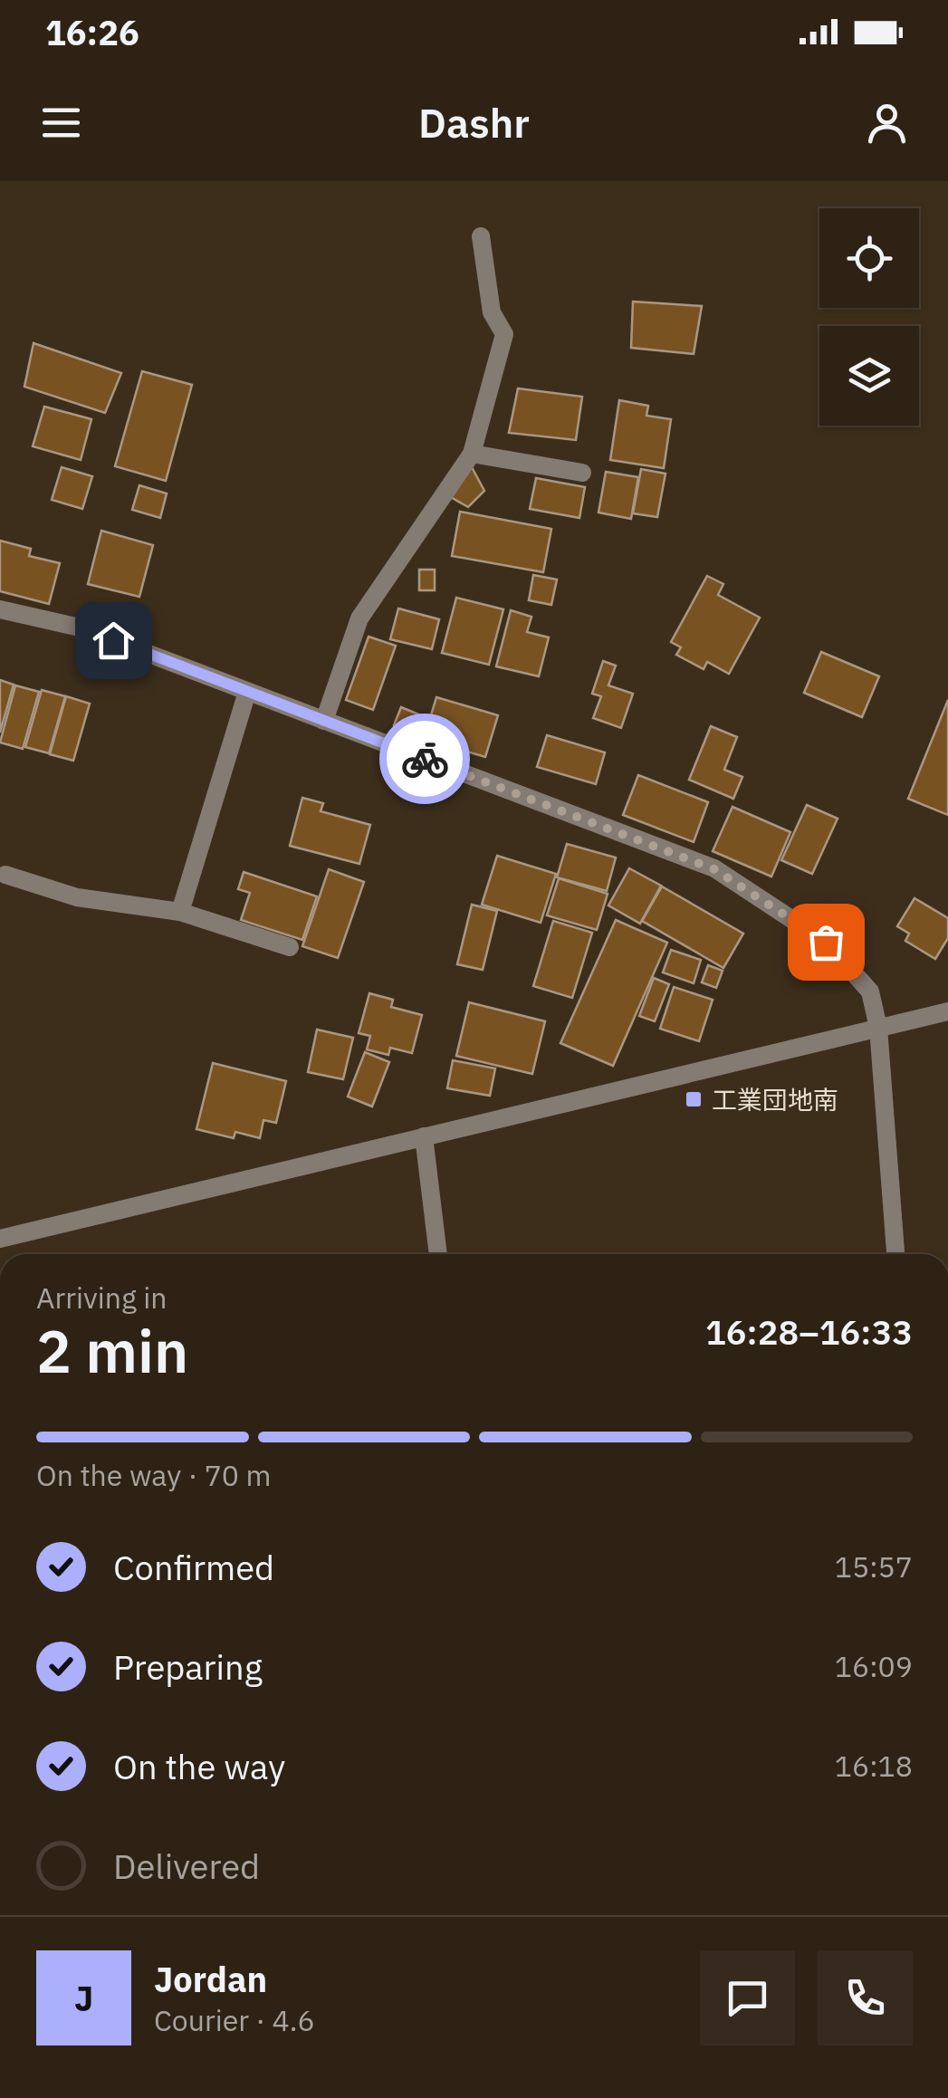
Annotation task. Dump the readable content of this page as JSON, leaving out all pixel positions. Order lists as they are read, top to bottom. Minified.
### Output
{"places":{"transit":["工業団地南"]},"page":{"status":"16:26","header":"Dashr","heading":["2 min","Arriving in","16:28–16:33"],"panel":["Jordan","Courier · 4.6"],"bar":"On the way · 70 m","list":[["Confirmed","15:57"],["Preparing","16:09"],["On the way","16:18"],"Delivered"],"round":"J"}}
